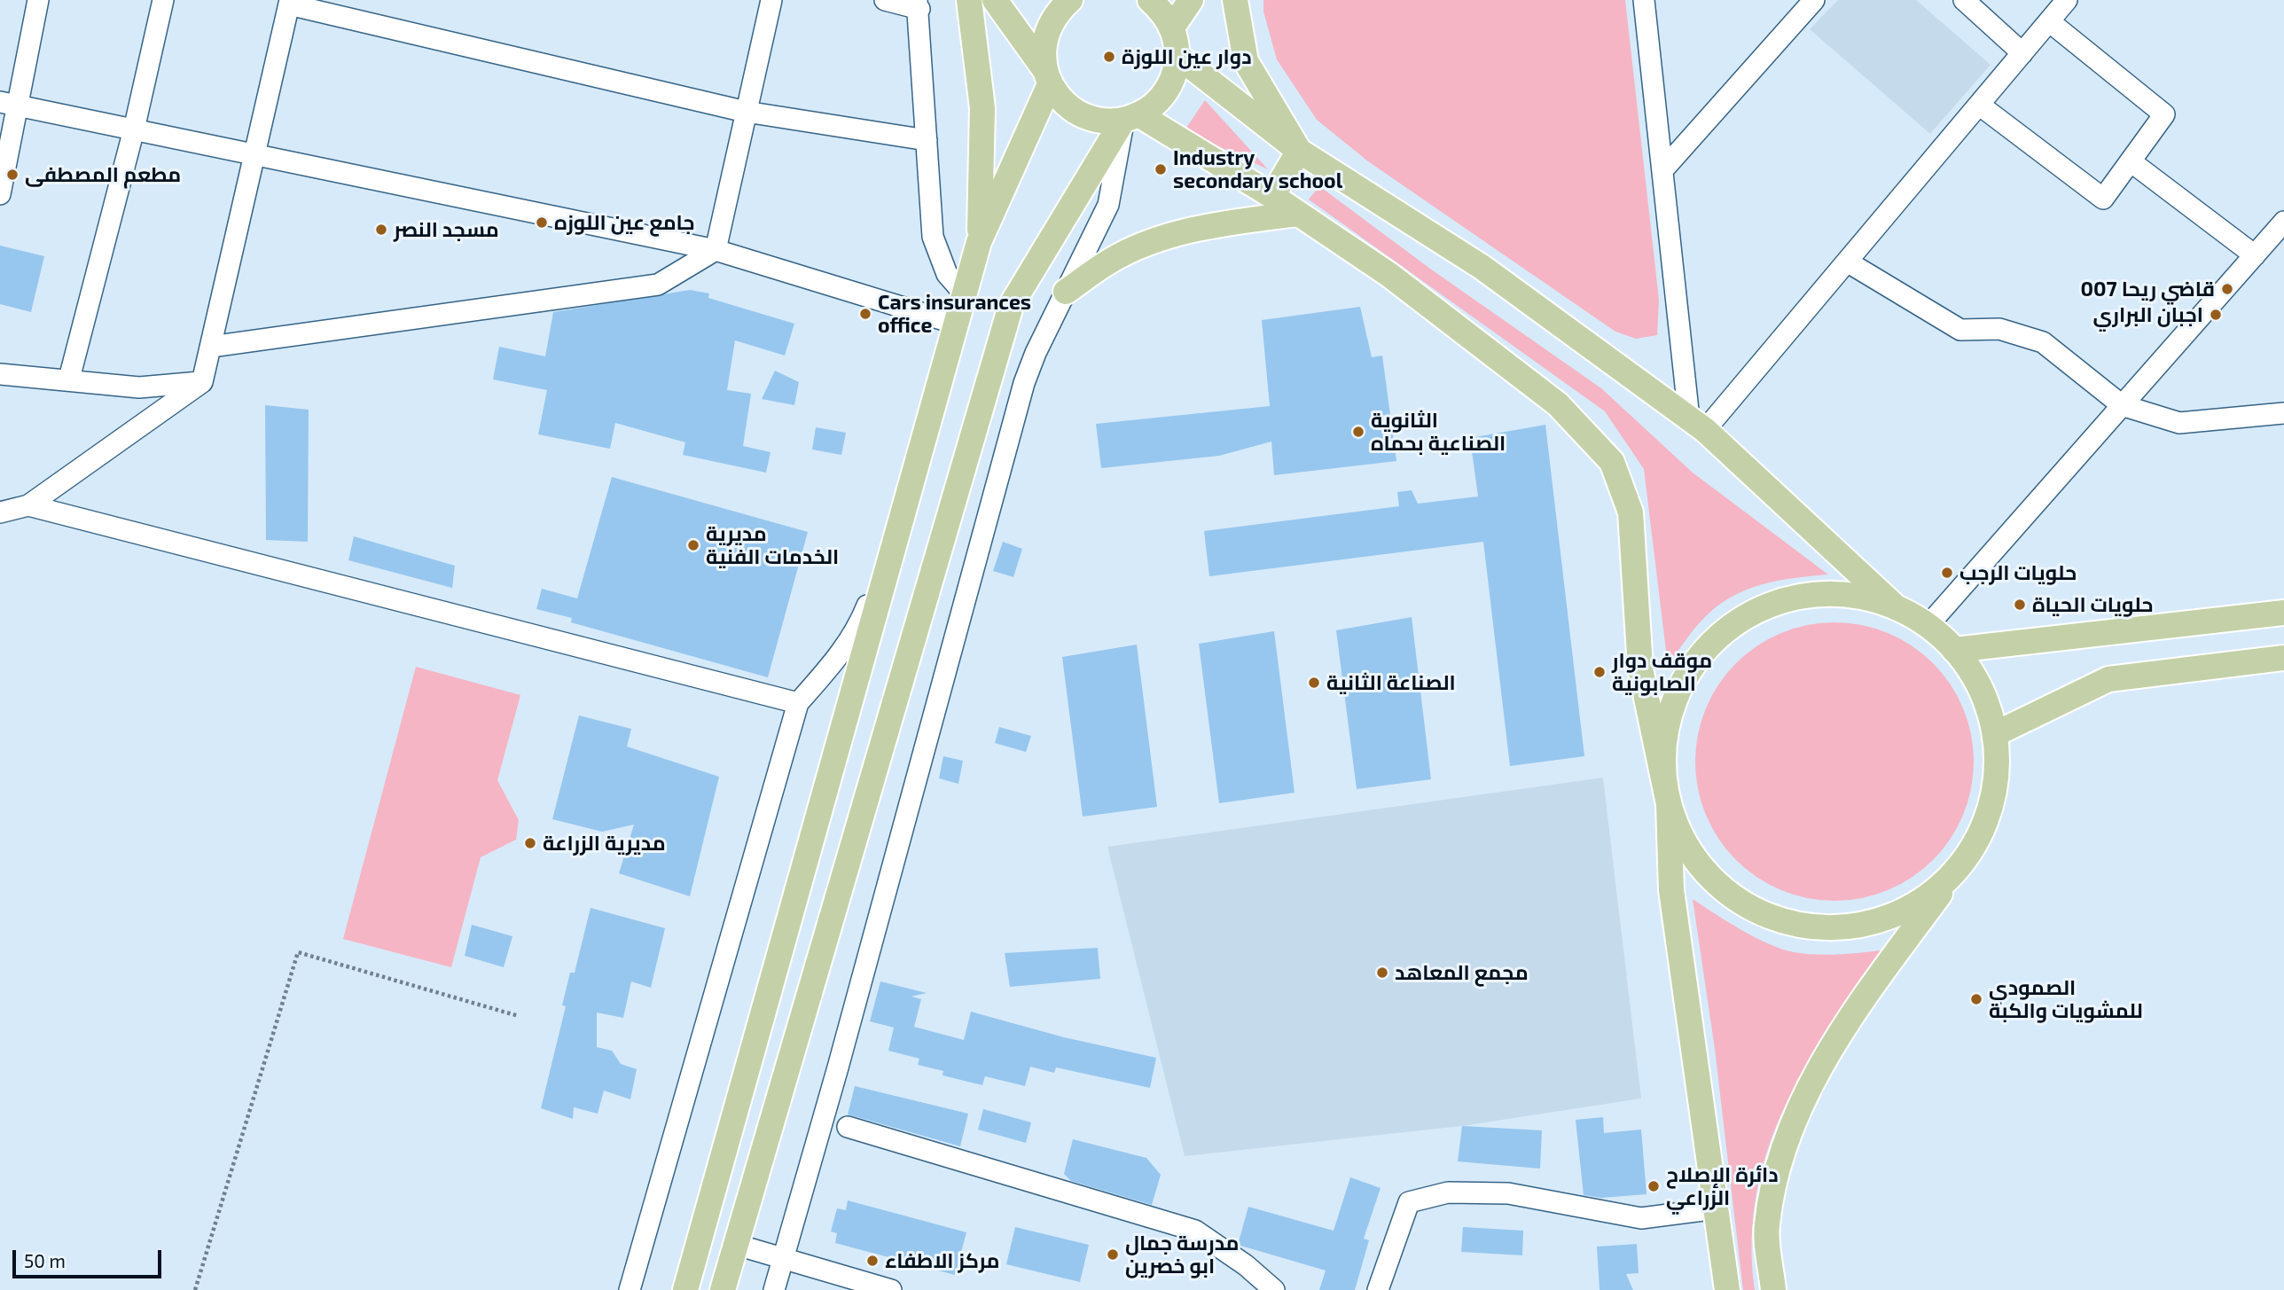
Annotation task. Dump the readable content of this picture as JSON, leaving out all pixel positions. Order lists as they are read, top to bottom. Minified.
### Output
{"places":["دوار عين اللوزة","Industry secondary school","مطعم المصطفى","جامع عين اللوزه","مسجد النصر","قاضي ريحا 007","Cars insurances office","اجبان البراري","الثانوية الصناعية بحماه","مديرية الخدمات الفنية","حلويات الرجب","حلويات الحياة","موقف دوار الصابونية","الصناعة الثانية","مديرية الزراعة","مجمع المعاهد","الصمودي للمشويات والكبة","دائرة الإصلاح الزراعي","مدرسة جمال ابو خصرين","مركز الاطفاء"],"scale_bar":"50 m"}
